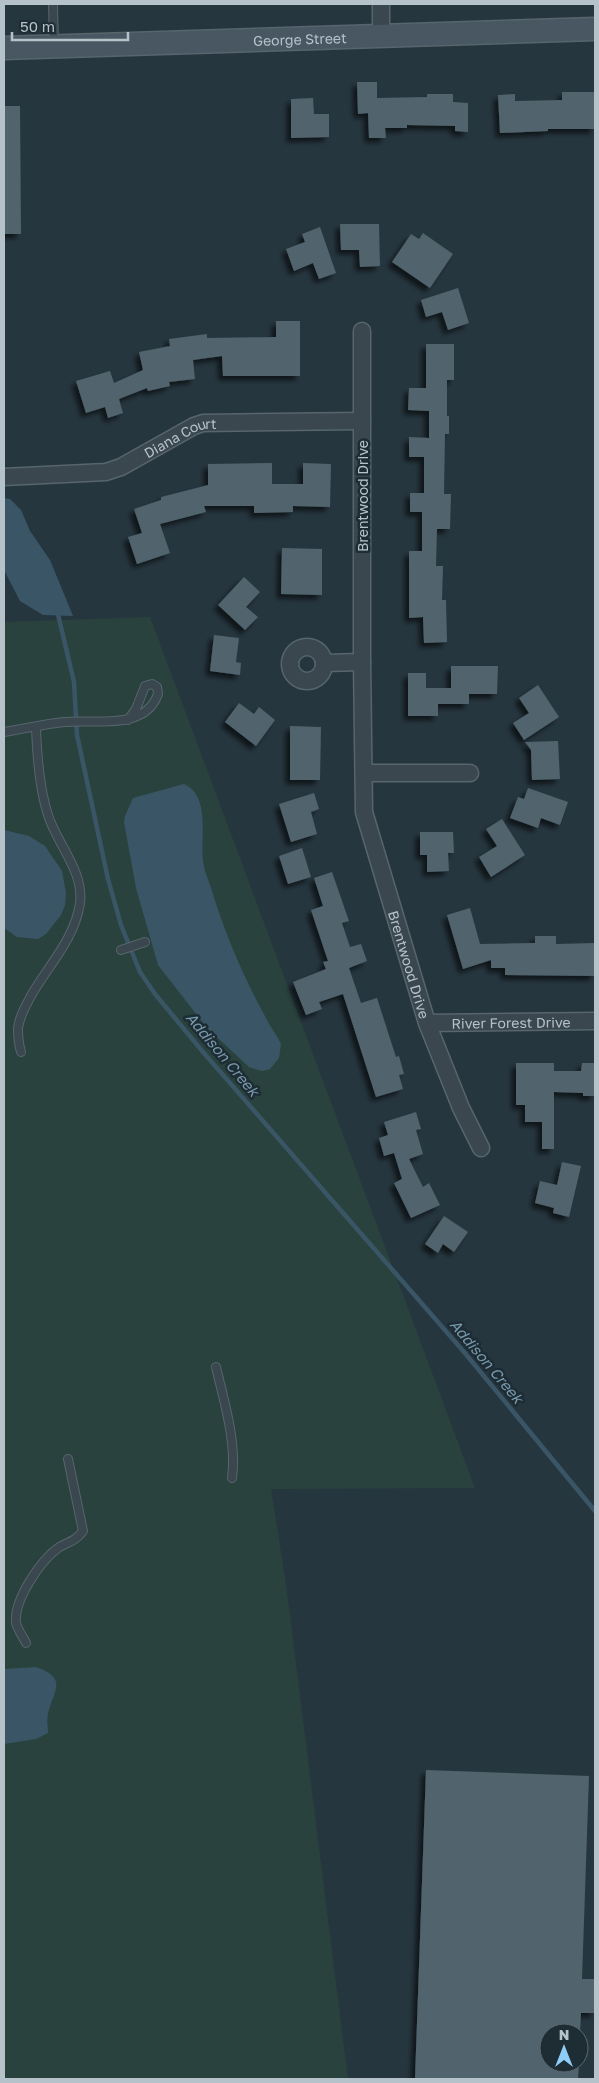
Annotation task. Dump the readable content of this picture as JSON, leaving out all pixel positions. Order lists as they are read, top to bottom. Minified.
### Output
{"streets":{"street":["George Street","Diana Court","Brentwood Drive","River Forest Drive"]},"crossings":[["Diana Court","Brentwood Drive"],["Brentwood Drive","River Forest Drive"]],"water":["Addison Creek"],"scale_bar":"50 m","north":"top"}
